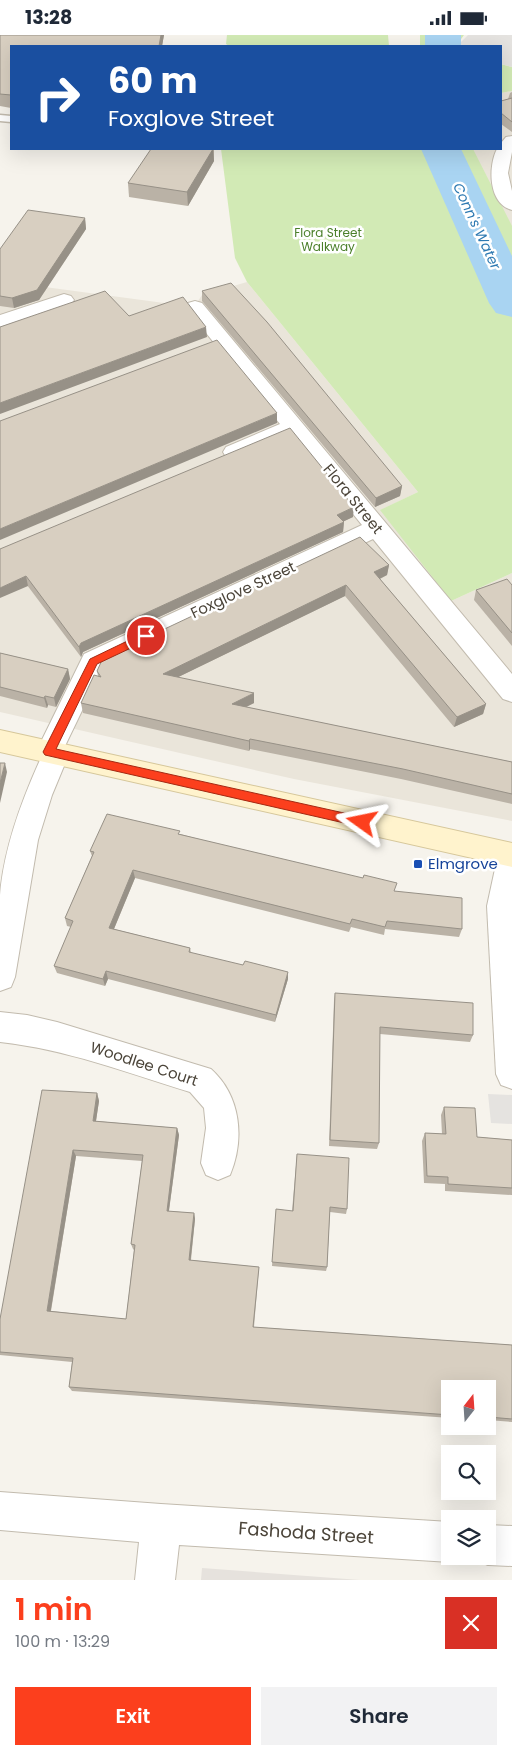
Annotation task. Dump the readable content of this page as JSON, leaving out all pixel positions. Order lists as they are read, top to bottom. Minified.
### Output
{"streets":{"street":["Flora Street","Foxglove Street","Woodlee Court","Fashoda Street"]},"crossings":[["Flora Street","Foxglove Street"]],"water":["Conn's Water"],"parks":["Flora Street Walkway"],"places":{"transit":["Elmgrove"]},"north":"top","page":{"status":"13:28","turn":["60 m","Foxglove Street"],"heading":["1 min","100 m · 13:29"],"buttons":["Exit","Share"]}}
